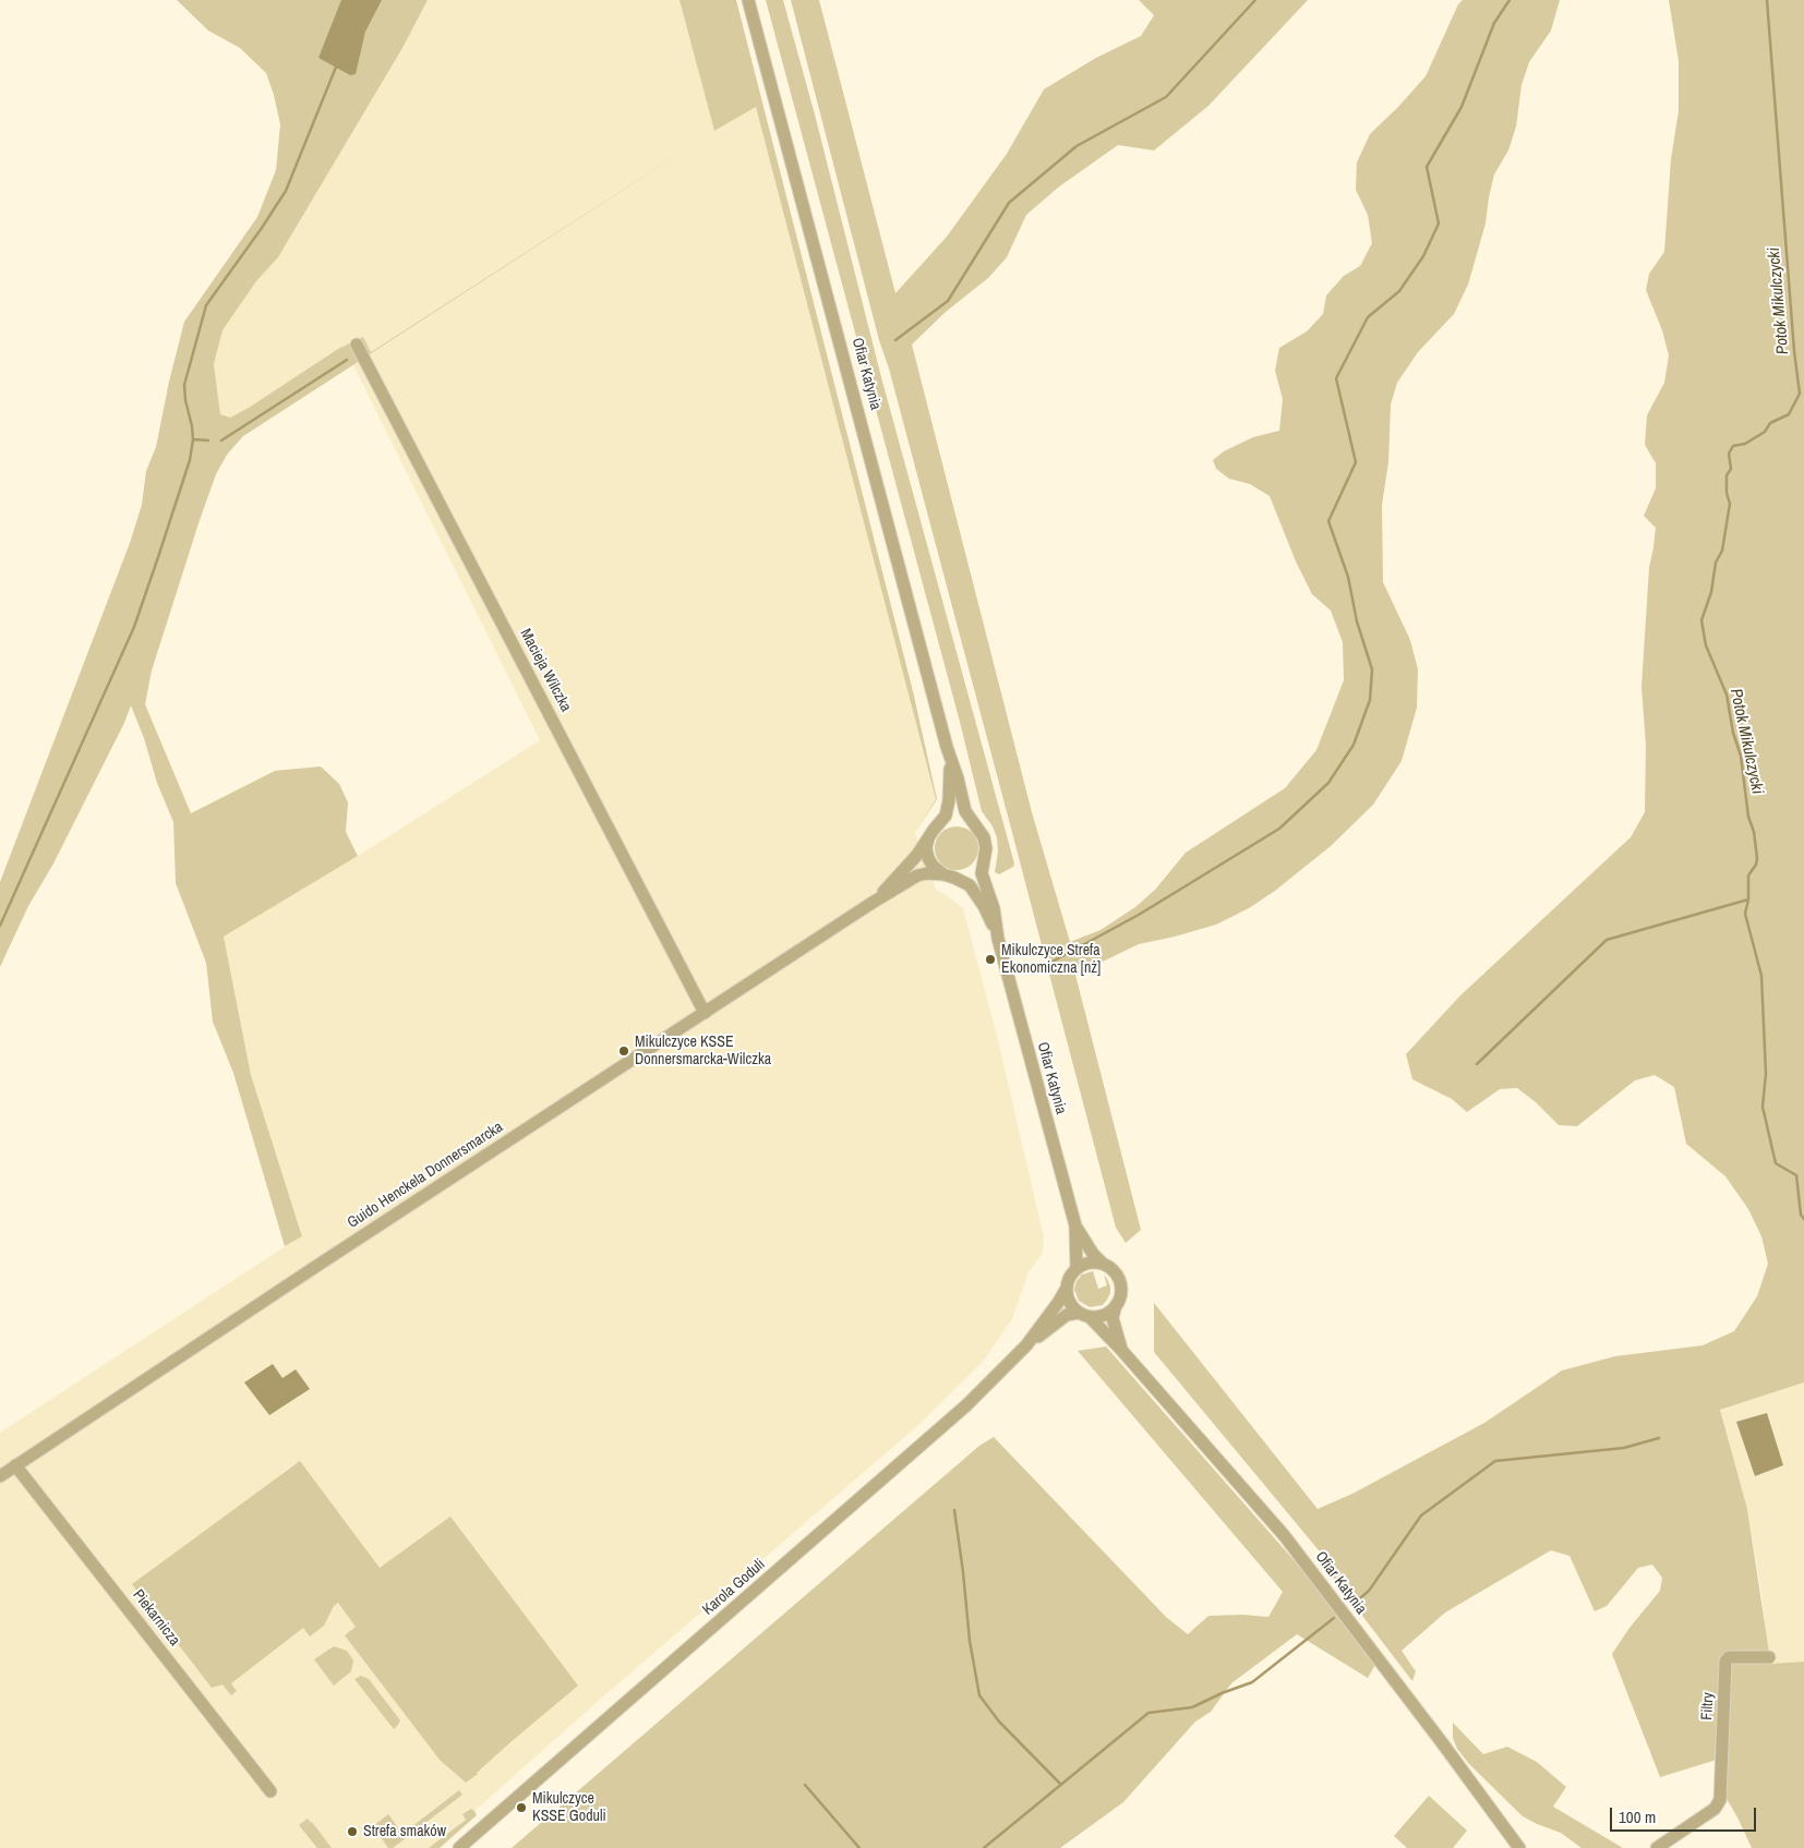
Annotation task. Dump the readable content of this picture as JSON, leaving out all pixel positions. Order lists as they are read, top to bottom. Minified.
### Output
{"streets":{"street":["Ofiar Katynia","Macieja Wilczka","Guido Henckela Donnersmarcka","Karola Goduli","Piekarnicza","Filtry"]},"crossings":[["Ofiar Katynia","Guido Henckela Donnersmarcka"],["Ofiar Katynia","Karola Goduli"],["Macieja Wilczka","Guido Henckela Donnersmarcka"],["Guido Henckela Donnersmarcka","Piekarnicza"]],"water":["Potok Mikulczycki"],"places":["Mikulczyce Strefa Ekonomiczna [nż]","Mikulczyce KSSE Donnersmarcka-Wilczka","Mikulczyce KSSE Goduli","Strefa smaków"],"scale_bar":"100 m"}
